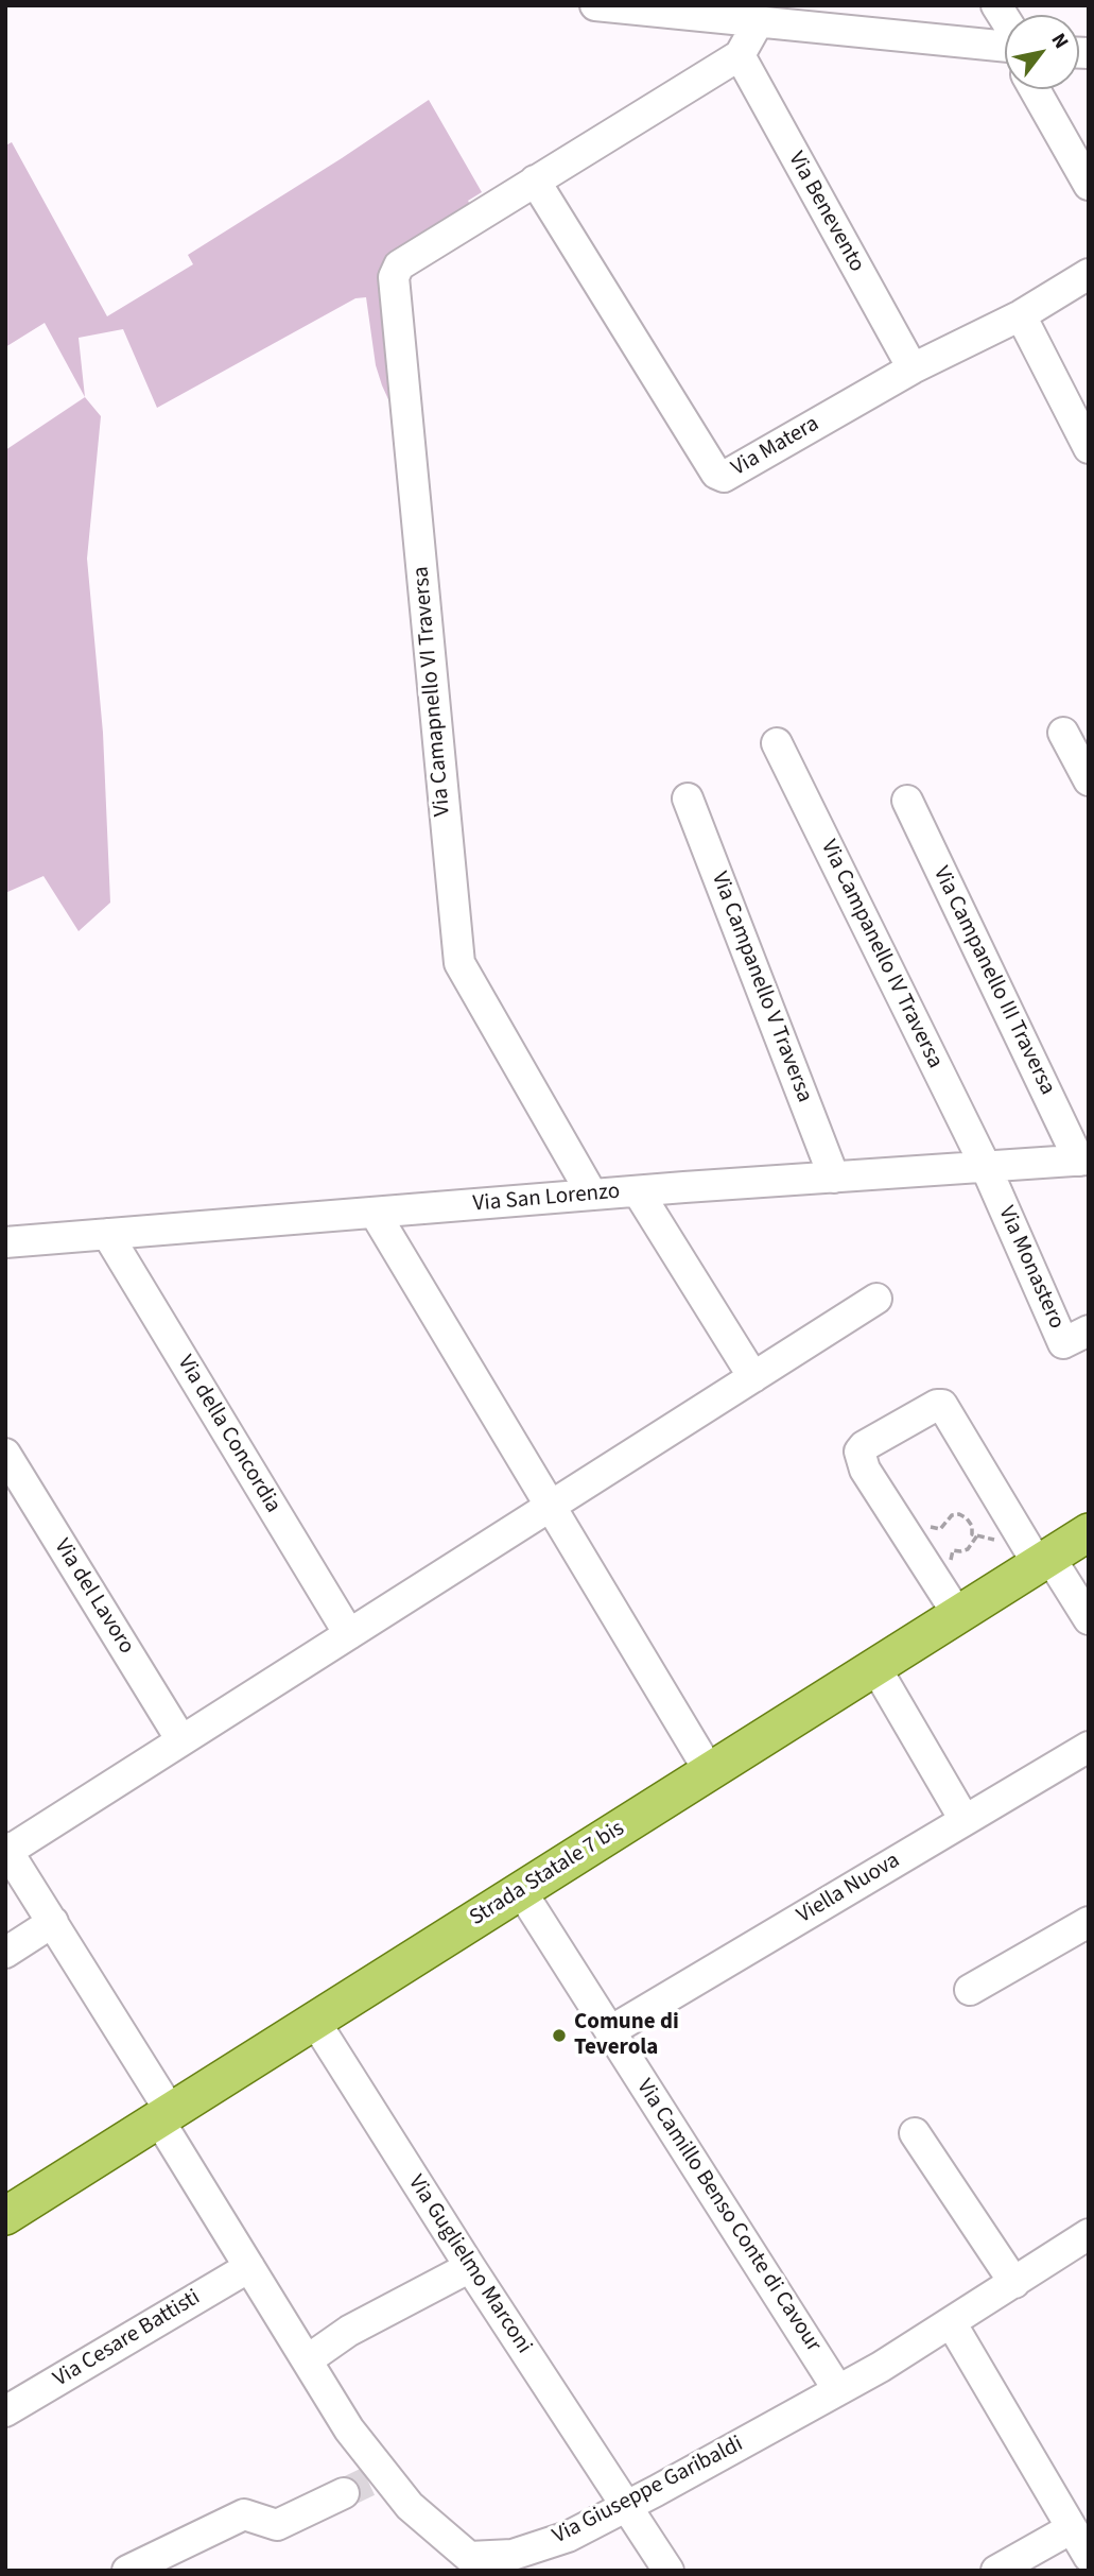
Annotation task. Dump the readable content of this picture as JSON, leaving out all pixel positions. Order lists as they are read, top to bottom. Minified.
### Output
{"streets":{"main road":["Strada Statale 7 bis"],"street":["Via Benevento","Via Matera","Via Camapnello VI Traversa","Via Campanello IV Traversa","Via Campanello III Traversa","Via Campanello V Traversa","Via San Lorenzo","Via Monastero","Via della Concordia","Via del Lavoro","Viella Nuova","Via Camillo Benso Conte di Cavour","Via Guglielmo Marconi","Via Cesare Battisti","Via Giuseppe Garibaldi"]},"crossings":[["Via Benevento","Via Matera"],["Via Benevento","Via Camapnello VI Traversa"],["Via Matera","Via Camapnello VI Traversa"],["Via Camapnello VI Traversa","Via San Lorenzo"],["Via Campanello IV Traversa","Via San Lorenzo"],["Via Campanello IV Traversa","Via Monastero"],["Via Campanello III Traversa","Via San Lorenzo"],["Via Campanello V Traversa","Via San Lorenzo"],["Via San Lorenzo","Via Monastero"],["Via San Lorenzo","Via della Concordia"],["Strada Statale 7 bis","Via Camillo Benso Conte di Cavour"],["Strada Statale 7 bis","Via Guglielmo Marconi"],["Strada Statale 7 bis","Via Giuseppe Garibaldi"],["Viella Nuova","Via Camillo Benso Conte di Cavour"],["Via Camillo Benso Conte di Cavour","Via Giuseppe Garibaldi"],["Via Guglielmo Marconi","Via Giuseppe Garibaldi"],["Via Cesare Battisti","Via Giuseppe Garibaldi"]],"places":["Comune di Teverola"],"north":"top right"}
